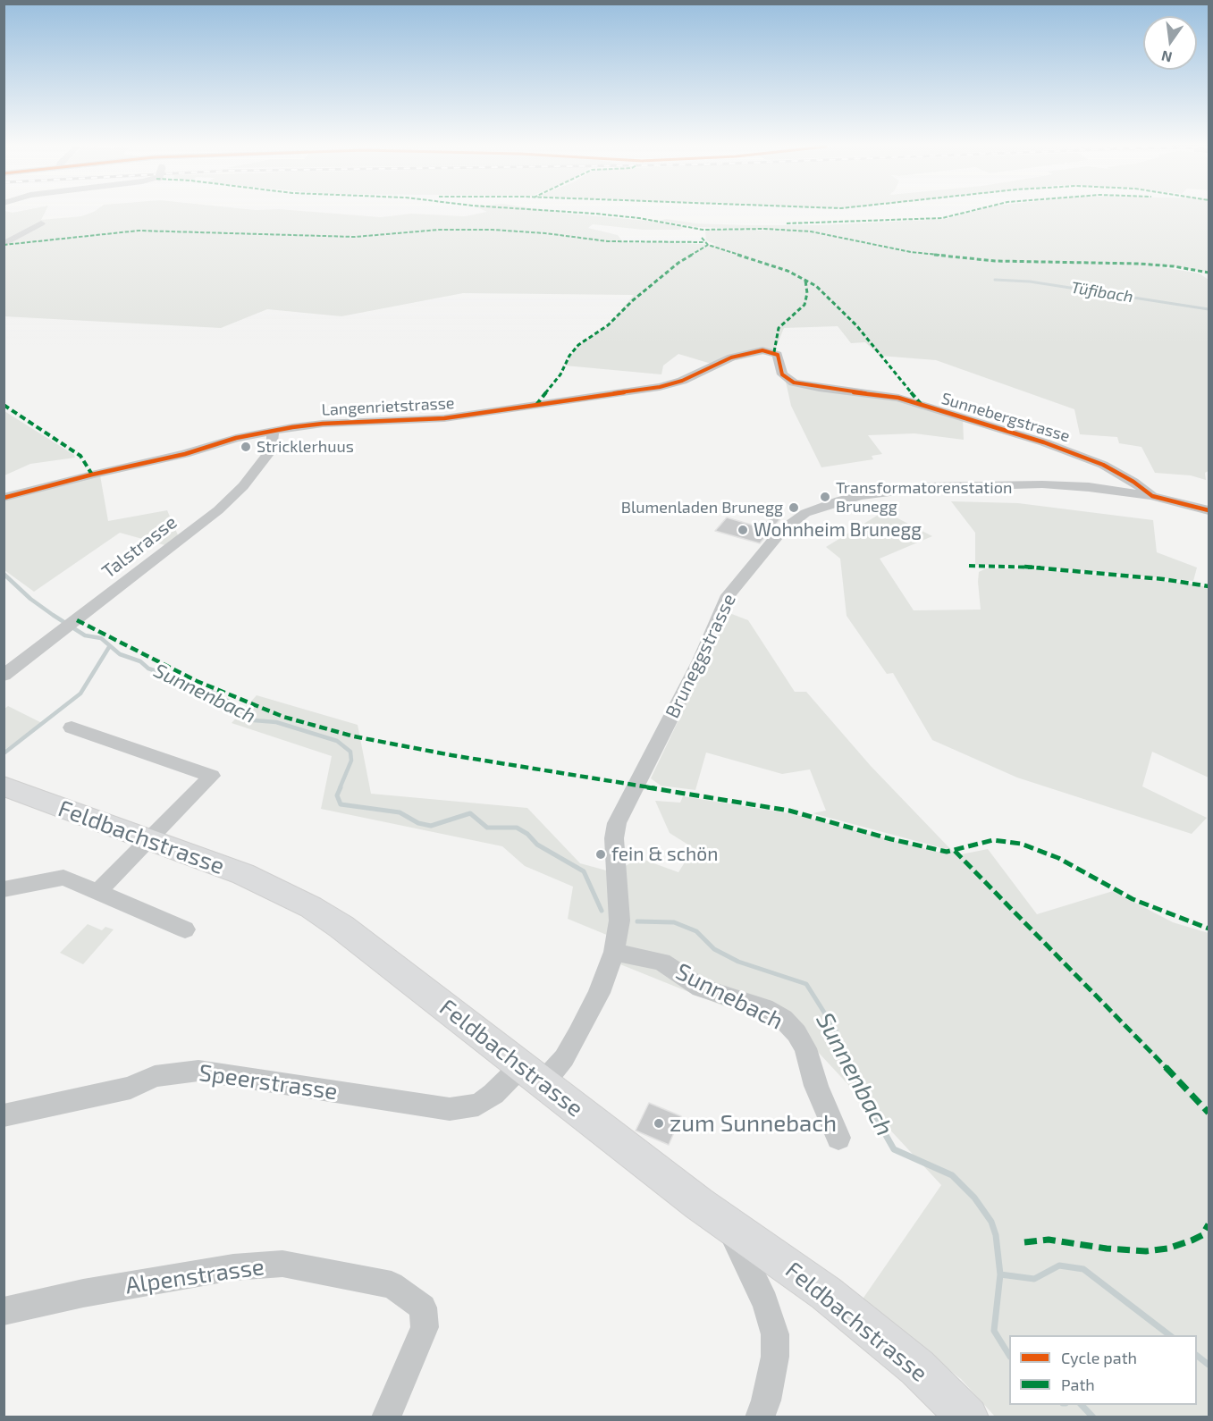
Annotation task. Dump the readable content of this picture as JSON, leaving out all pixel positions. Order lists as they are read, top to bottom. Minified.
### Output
{"streets":{"main road":["Feldbachstrasse"],"street":["Langenrietstrasse","Sunnebergstrasse","Talstrasse","Bruneggstrasse","Sunnebach","Speerstrasse","Alpenstrasse"]},"crossings":[["Langenrietstrasse","Sunnebergstrasse"],["Langenrietstrasse","Talstrasse"],["Sunnebergstrasse","Bruneggstrasse"],["Bruneggstrasse","Feldbachstrasse"],["Bruneggstrasse","Sunnebach"],["Bruneggstrasse","Speerstrasse"],["Feldbachstrasse","Speerstrasse"]],"water":["Tüfibach","Sunnenbach"],"places":["Stricklerhuus","Transformatorenstation Brunegg","Blumenladen Brunegg","Wohnheim Brunegg","fein & schön","zum Sunnebach"],"legend":["Cycle path","Path"],"north":"bottom"}
